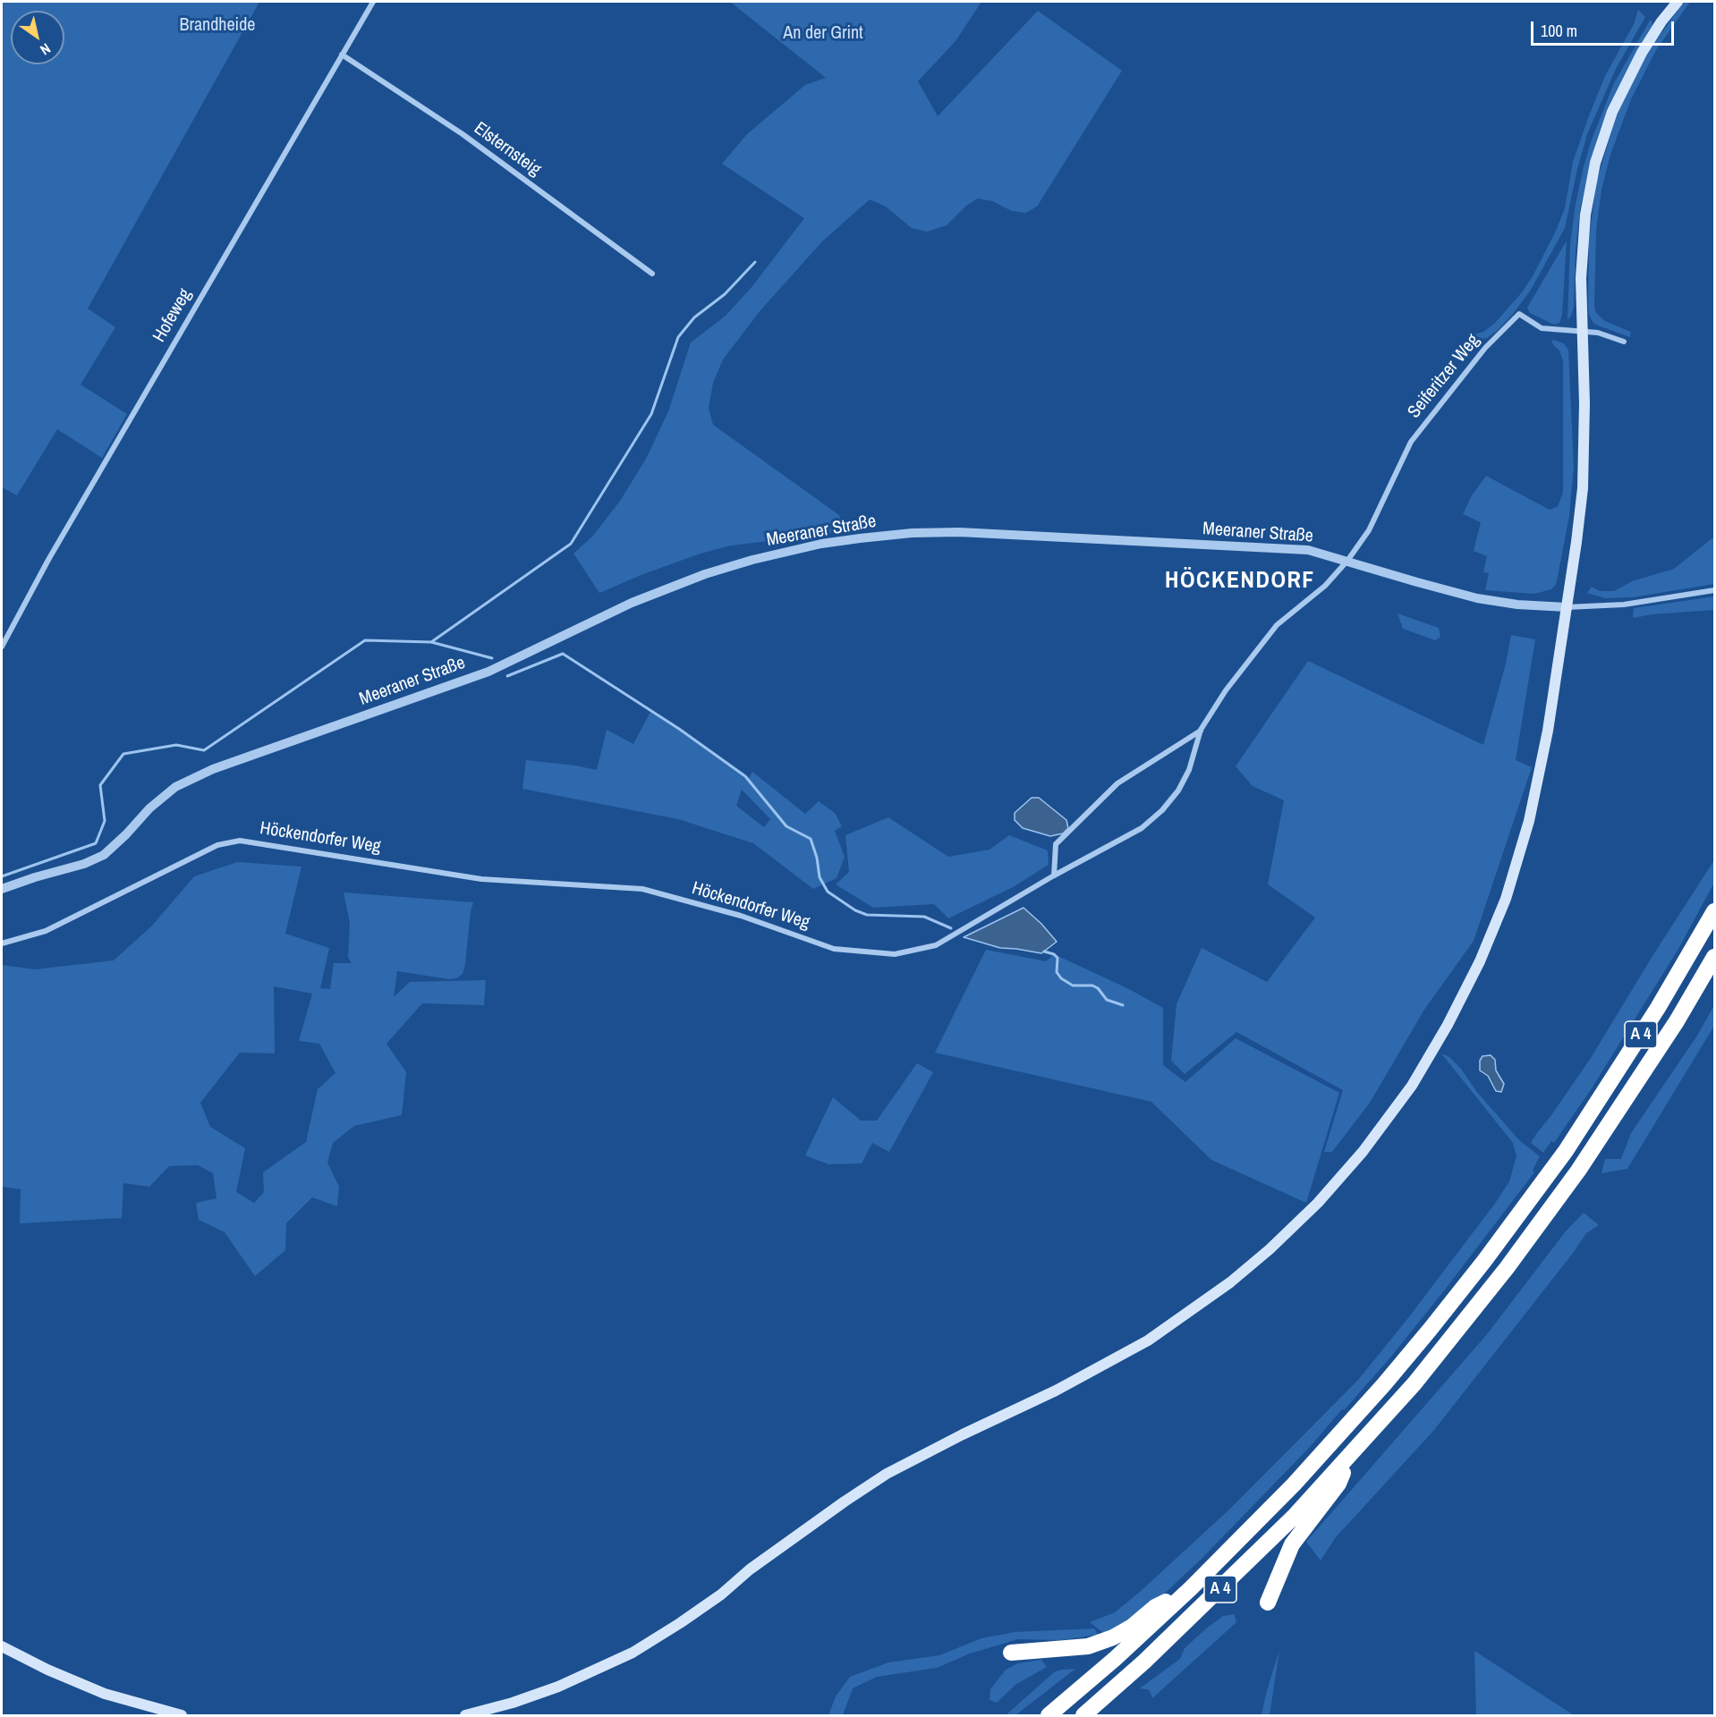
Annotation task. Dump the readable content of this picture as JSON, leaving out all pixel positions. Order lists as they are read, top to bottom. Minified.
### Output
{"streets":{"highway":["A 4"],"street":["Elsternsteig","Hofeweg","Seiferitzer Weg","Meeraner Straße","Höckendorfer Weg"]},"crossings":[["Elsternsteig","Hofeweg"],["Seiferitzer Weg","Meeraner Straße"],["Seiferitzer Weg","Höckendorfer Weg"],["Meeraner Straße","Höckendorfer Weg"]],"districts":["HÖCKENDORF"],"parks":["Brandheide","An der Grint"],"scale_bar":"100 m","north":"bottom right"}
